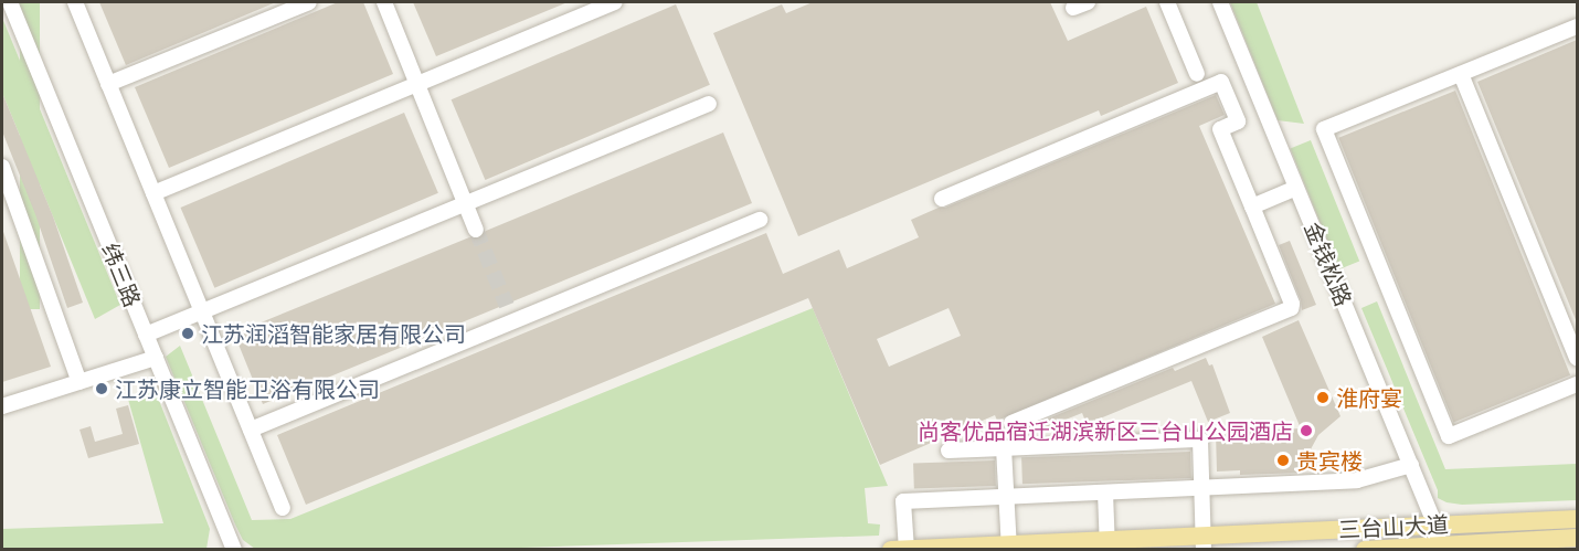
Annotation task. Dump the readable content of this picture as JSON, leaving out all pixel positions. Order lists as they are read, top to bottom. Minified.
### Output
{"streets":{"main road":["三台山大道"],"street":["金钱松路","纬三路"]},"crossings":[["金钱松路","三台山大道"]],"places":["江苏润滔智能家居有限公司","江苏康立智能卫浴有限公司","淮府宴","尚客优品宿迁湖滨新区三台山公园酒店","贵宾楼"]}
